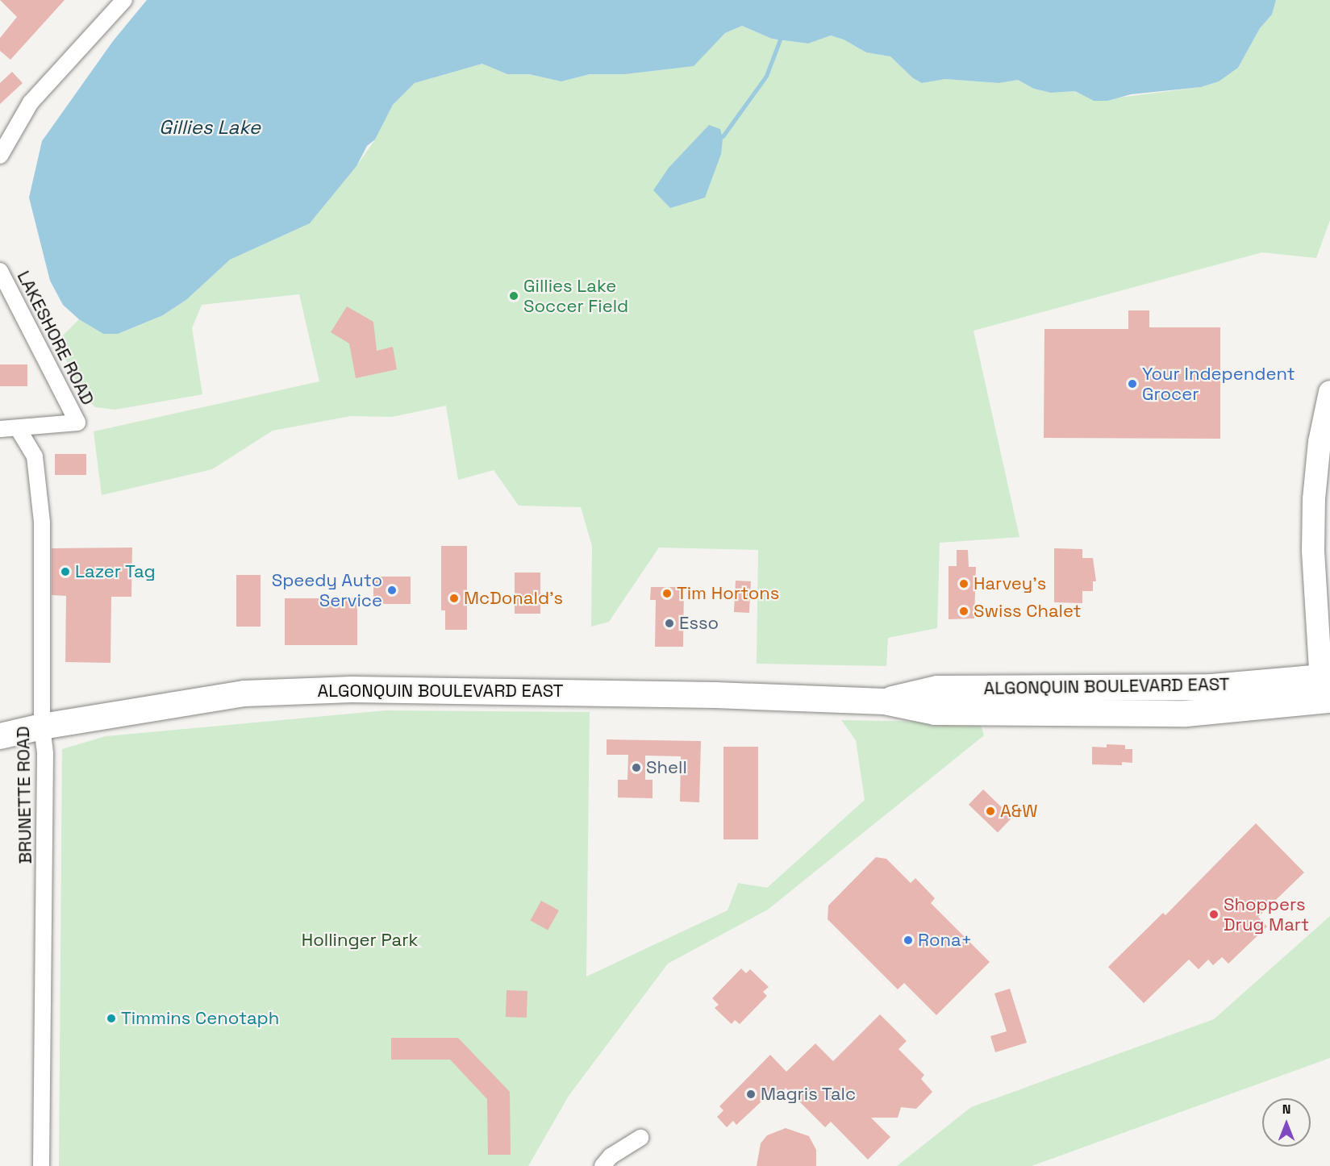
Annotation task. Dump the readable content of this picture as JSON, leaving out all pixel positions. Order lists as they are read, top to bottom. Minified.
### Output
{"streets":{"main road":["ALGONQUIN BOULEVARD EAST"],"street":["LAKESHORE ROAD","BRUNETTE ROAD"]},"crossings":[["LAKESHORE ROAD","BRUNETTE ROAD"],["ALGONQUIN BOULEVARD EAST","BRUNETTE ROAD"]],"water":["Gillies Lake"],"parks":["Hollinger Park"],"places":["Gillies Lake Soccer Field","Your Independent Grocer","Lazer Tag","Harvey's","Speedy Auto Service","Tim Hortons","McDonald's","Swiss Chalet","Esso","Shell","A&W","Shoppers Drug Mart","Rona+","Timmins Cenotaph","Magris Talc"],"north":"top"}
